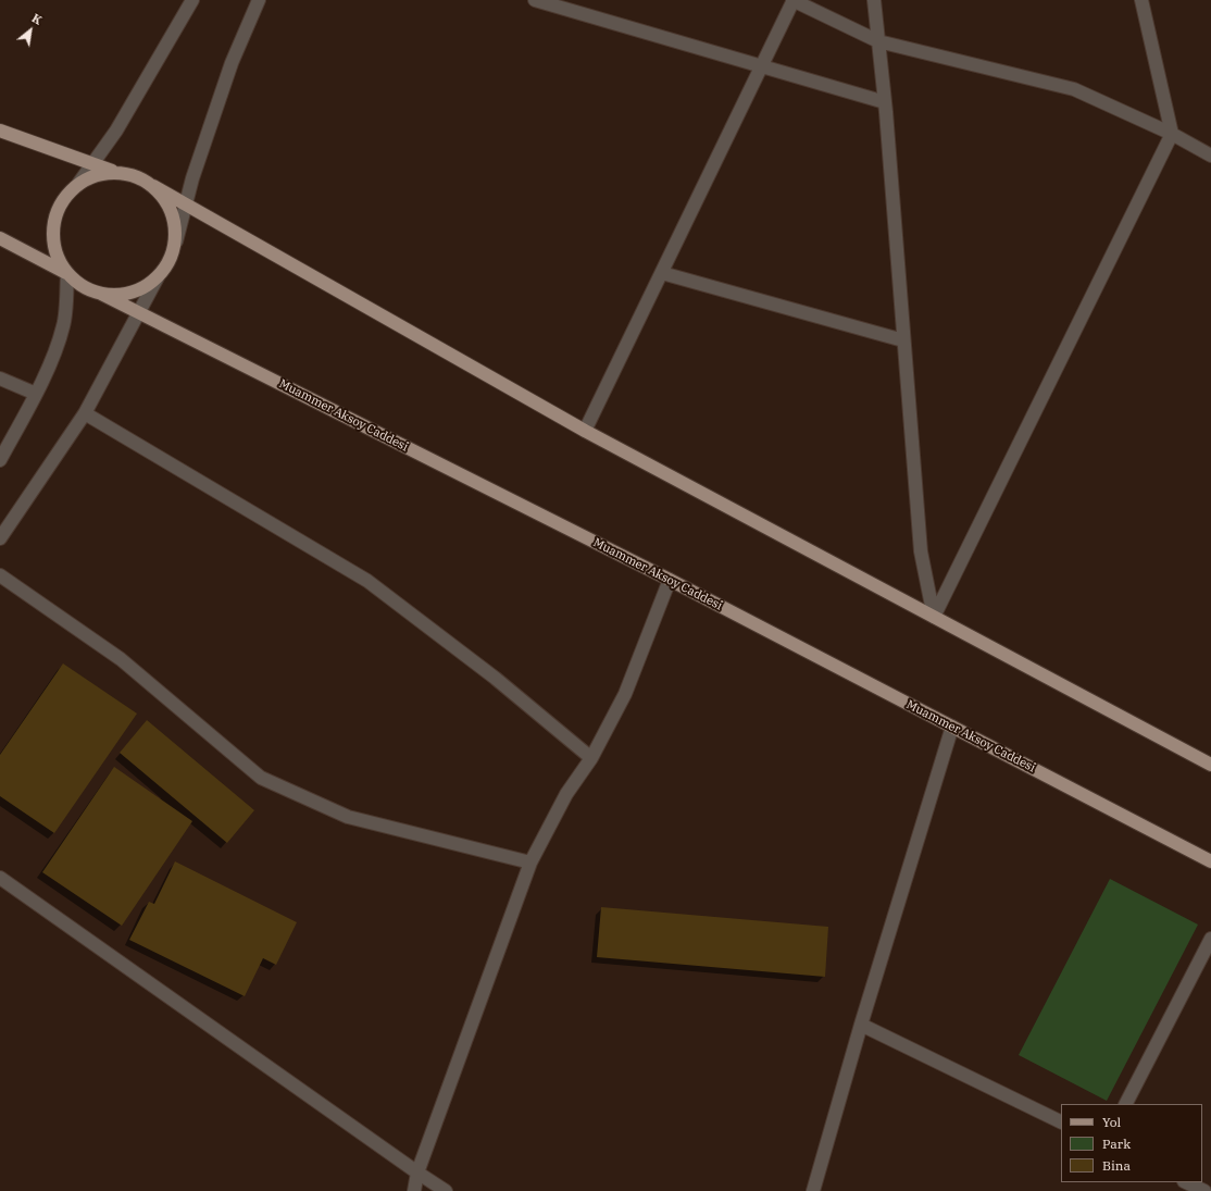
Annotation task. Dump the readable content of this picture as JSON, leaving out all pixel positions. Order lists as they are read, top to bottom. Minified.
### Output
{"streets":{"main road":["Muammer Aksoy Caddesi"]},"legend":["Yol","Park","Bina"],"north":"top right"}
